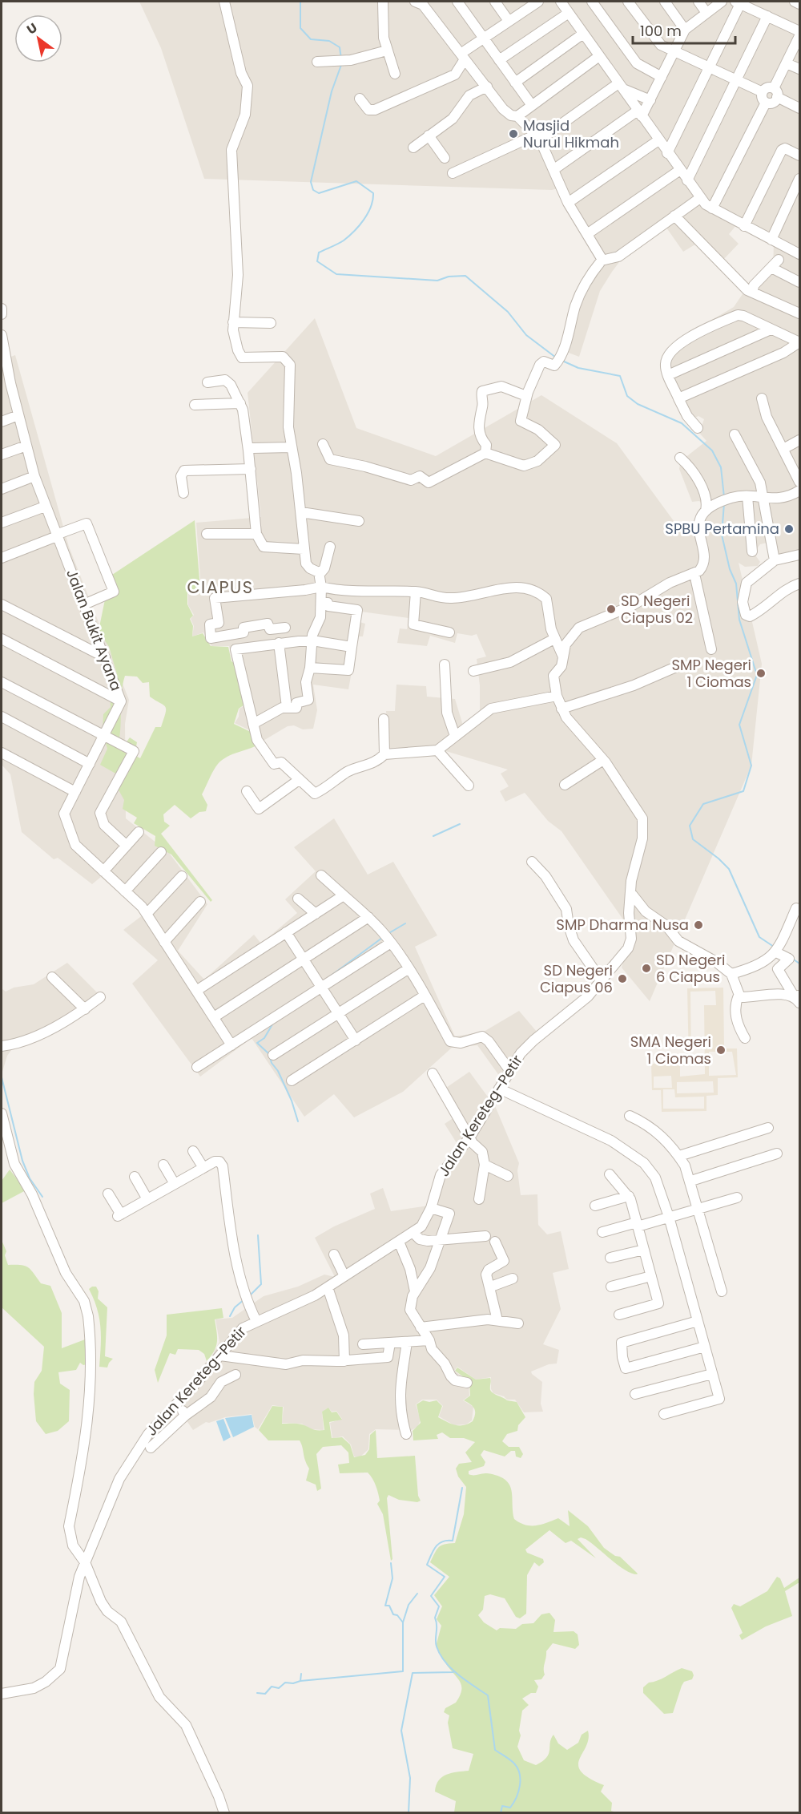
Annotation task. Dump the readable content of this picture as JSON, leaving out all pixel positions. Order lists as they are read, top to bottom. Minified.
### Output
{"streets":{"street":["Jalan Bukit Ayana","Jalan Kereteg–Petir"]},"districts":["CIAPUS"],"places":["Masjid Nurul Hikmah","SPBU Pertamina","SD Negeri Ciapus 02","SMP Negeri 1 Ciomas","SMP Dharma Nusa","SD Negeri 6 Ciapus","SD Negeri Ciapus 06","SMA Negeri 1 Ciomas"],"scale_bar":"100 m","north":"top left"}
